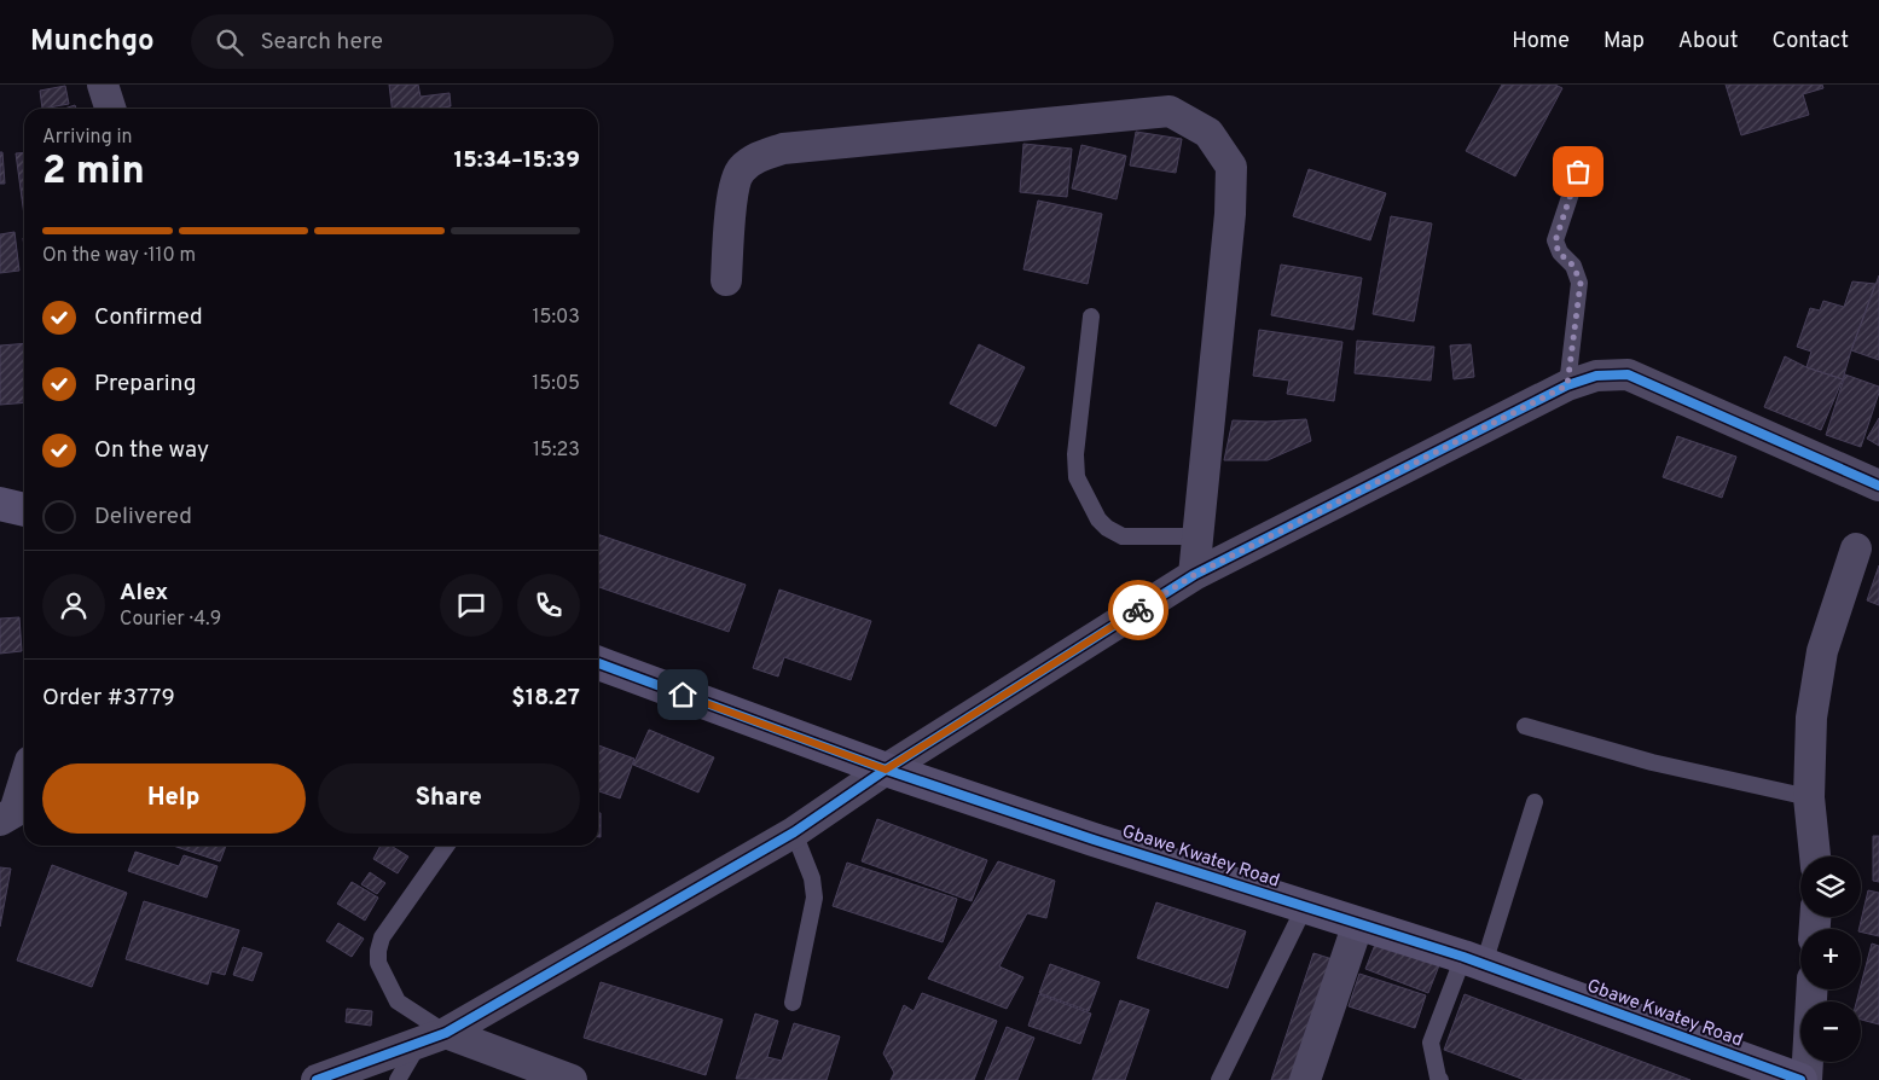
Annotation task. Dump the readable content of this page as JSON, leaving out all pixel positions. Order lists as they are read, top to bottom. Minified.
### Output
{"streets":{"street":["Gbawe Kwatey Road"]},"page":{"header":"Munchgo","search":"Search here","nav":["Home","Map","About","Contact"],"heading":["2 min","Arriving in","15:34–15:39"],"panel":["Alex","Courier · 4.9","Order #3779","$18.27"],"bar":"On the way · 110 m","list":[["Confirmed","15:03"],["Preparing","15:05"],["On the way","15:23"],"Delivered"],"buttons":["Help","Share"],"map_buttons":["+","−"]}}
